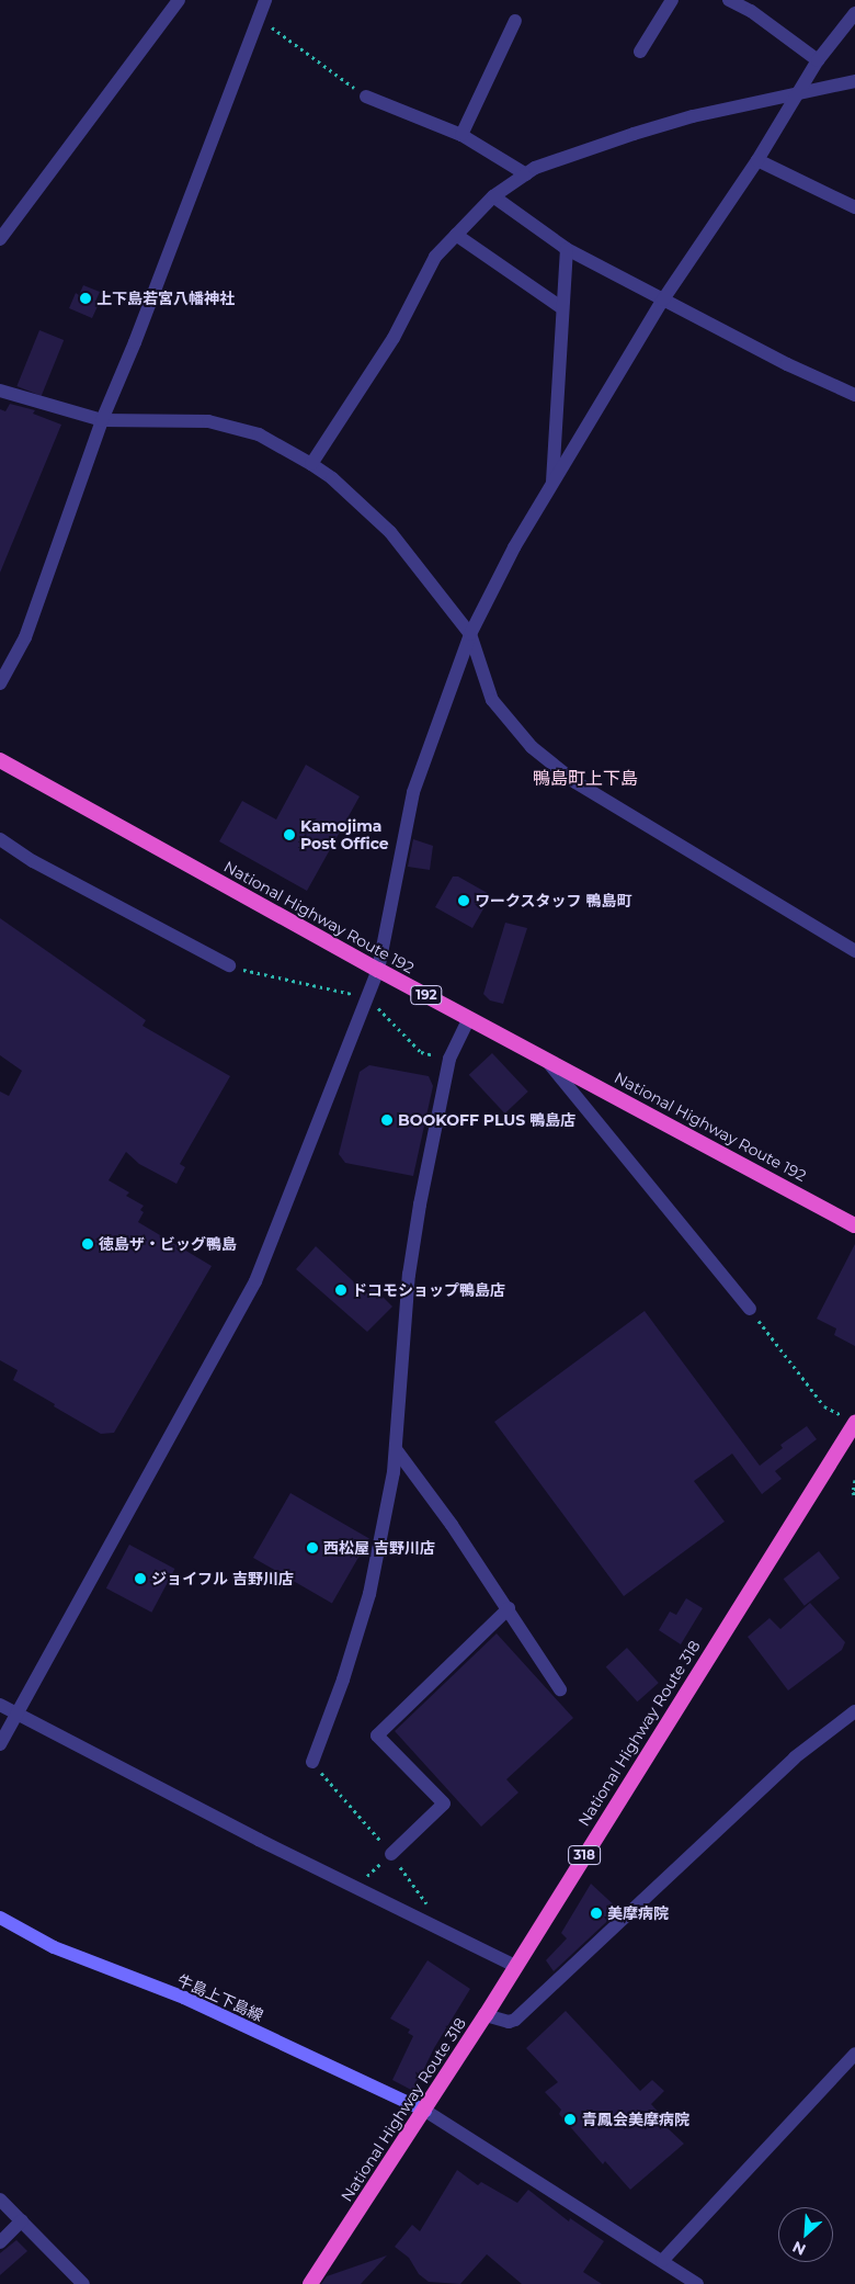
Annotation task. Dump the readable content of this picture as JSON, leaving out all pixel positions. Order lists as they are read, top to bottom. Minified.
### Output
{"streets":{"highway":["National Highway Route 192","192","National Highway Route 318","318"],"main road":["牛島上下島線"]},"crossings":[["National Highway Route 318","牛島上下島線"]],"districts":["鴨島町上下島"],"places":["上下島若宮八幡神社","Kamojima Post Office","ワークスタッフ 鴨島町","BOOKOFF PLUS 鴨島店","徳島ザ・ビッグ鴨島","ドコモショップ鴨島店","西松屋 吉野川店","ジョイフル 吉野川店","美摩病院","青鳳会美摩病院"],"north":"bottom left"}
